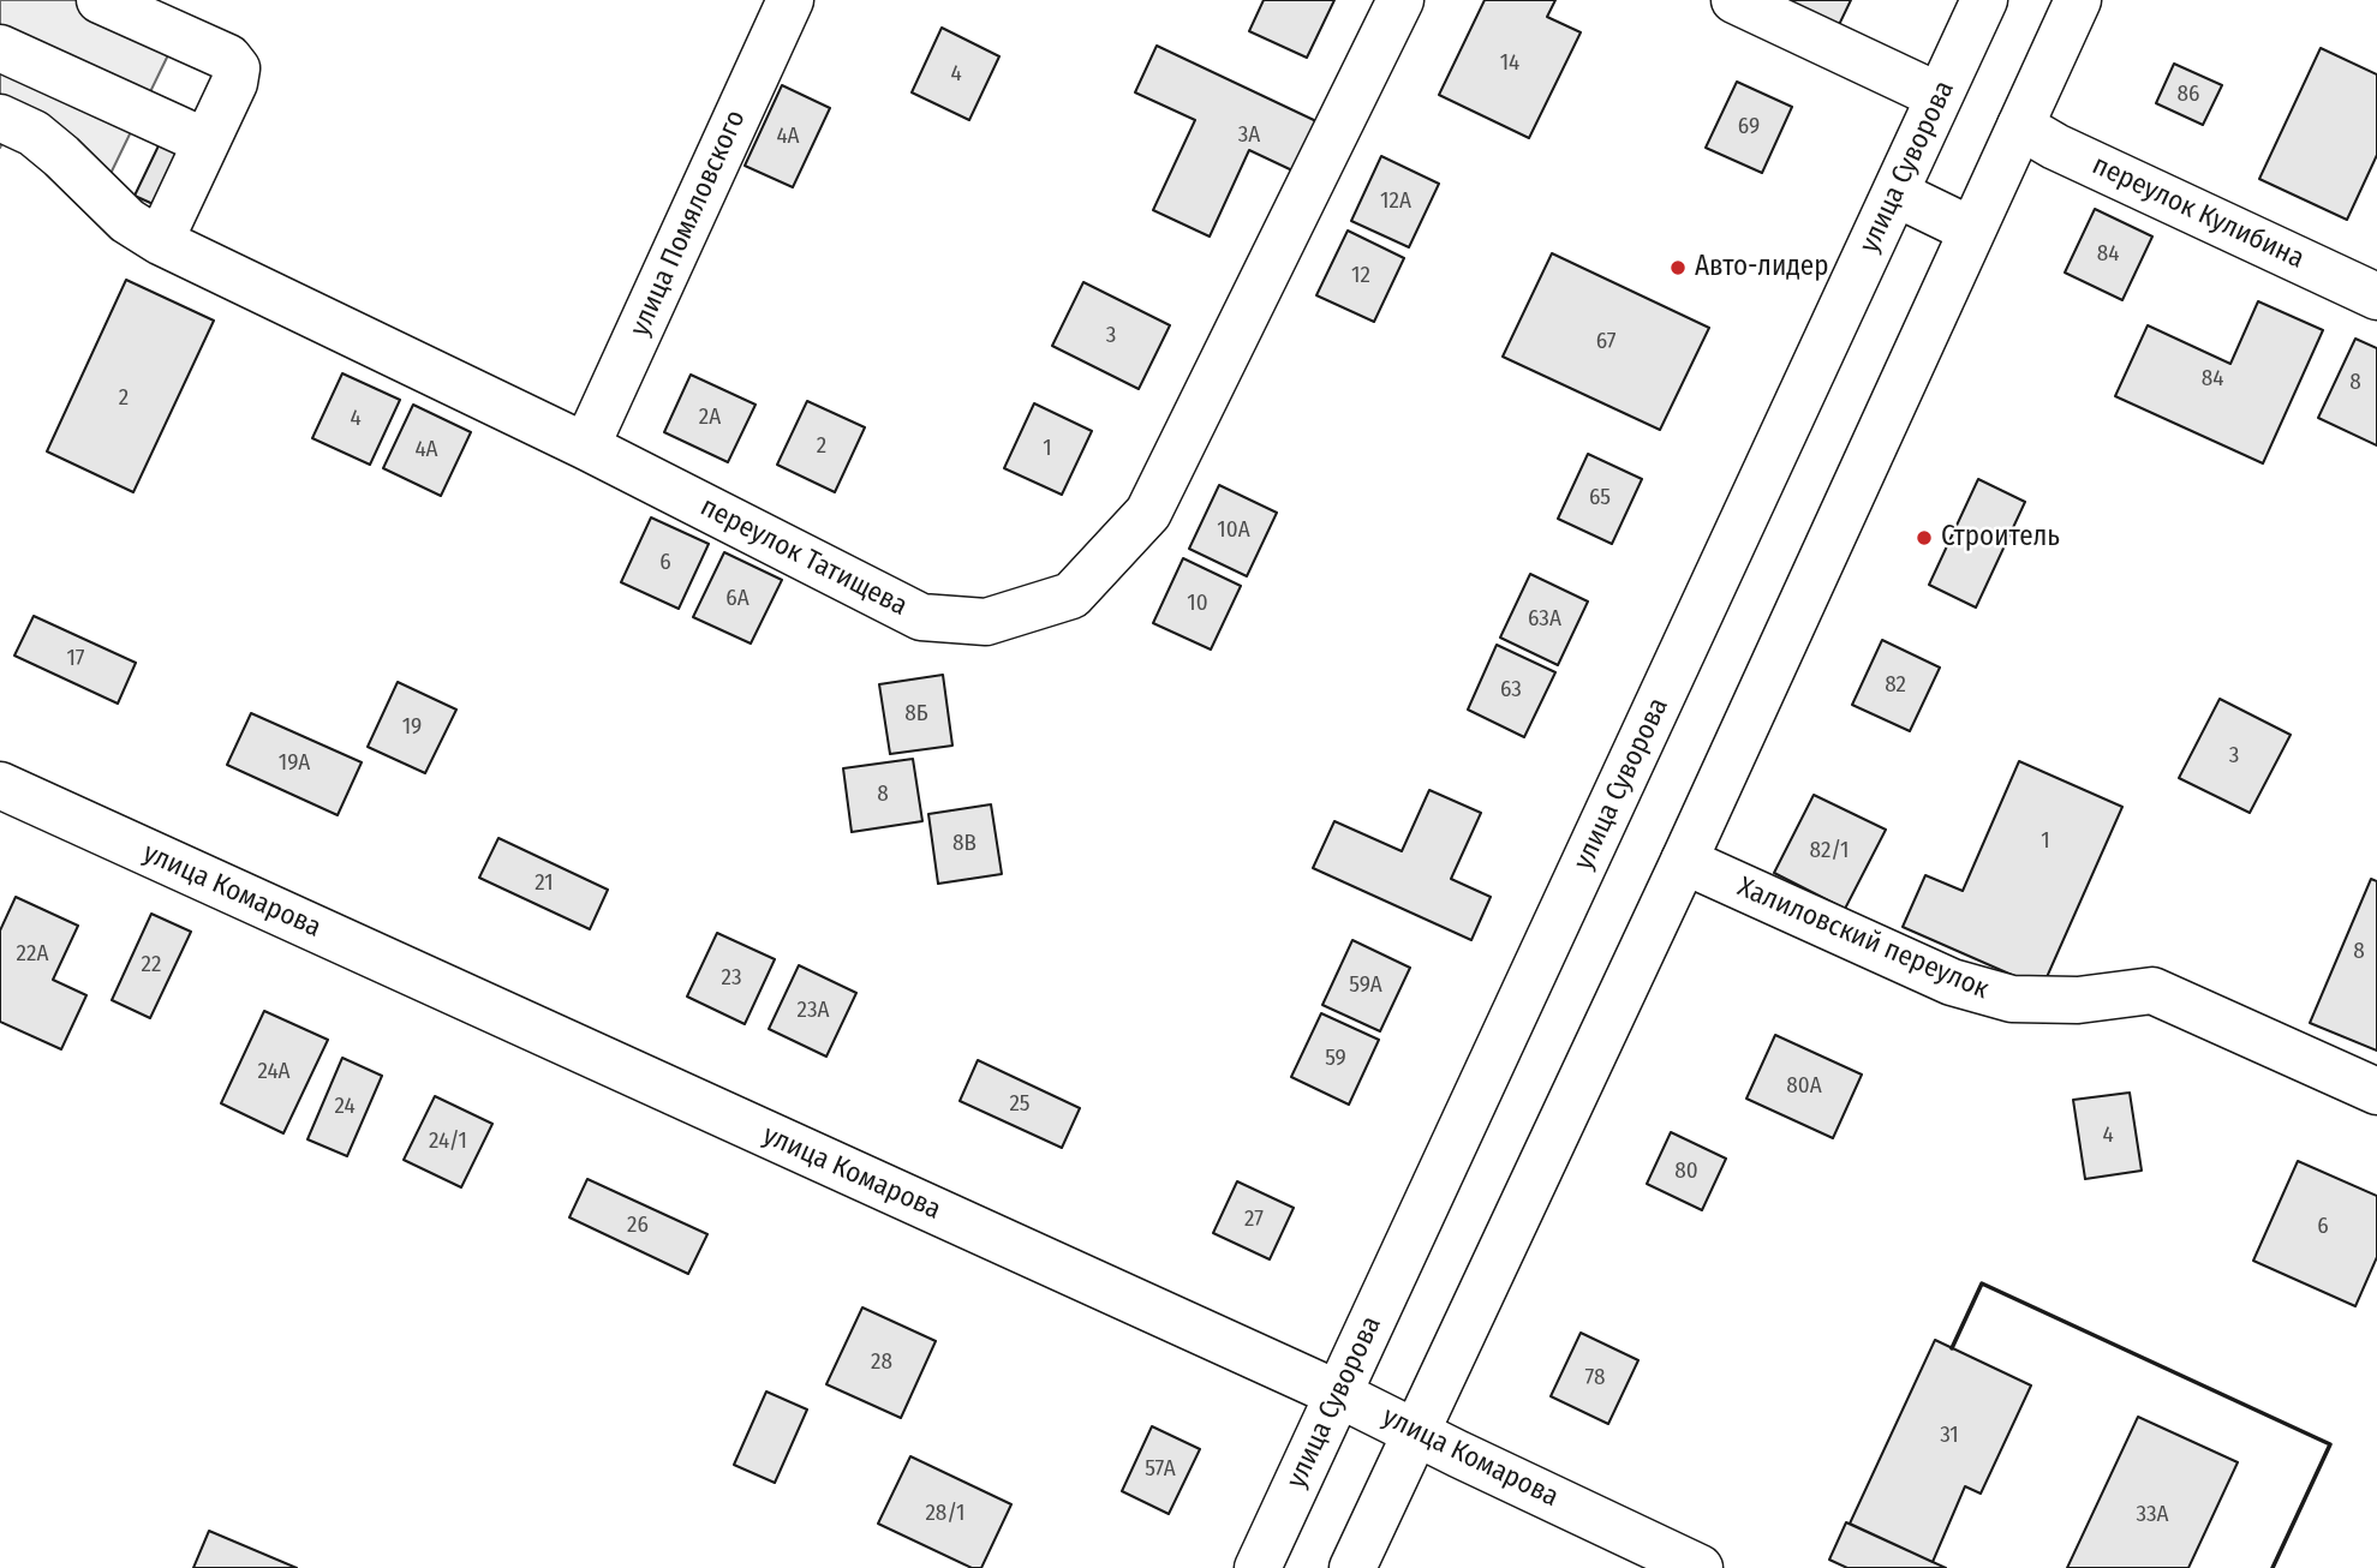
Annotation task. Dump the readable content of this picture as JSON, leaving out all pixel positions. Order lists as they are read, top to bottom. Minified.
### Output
{"streets":{"street":["улица Суворова","переулок Кулибина","улица Помяловского","переулок Татищева","улица Комарова","Халиловский переулок"]},"crossings":[["улица Суворова","улица Комарова"],["улица Помяловского","переулок Татищева"]],"places":["Авто-лидер","Строитель"],"house_numbers":["14","4","86","69","3А","4А","12А","84","12","3","67","84","8","2","2А","4","2","1","4А","65","10А","6","6А","10","63А","17","82","63","8Б","19","3","19А","8","1","8В","82/1","21","8","22А","22","23","59А","23А","59","24А","80А","25","24","4","24/1","80","27","26","6","28","78","31","57А","28/1","33А"]}
